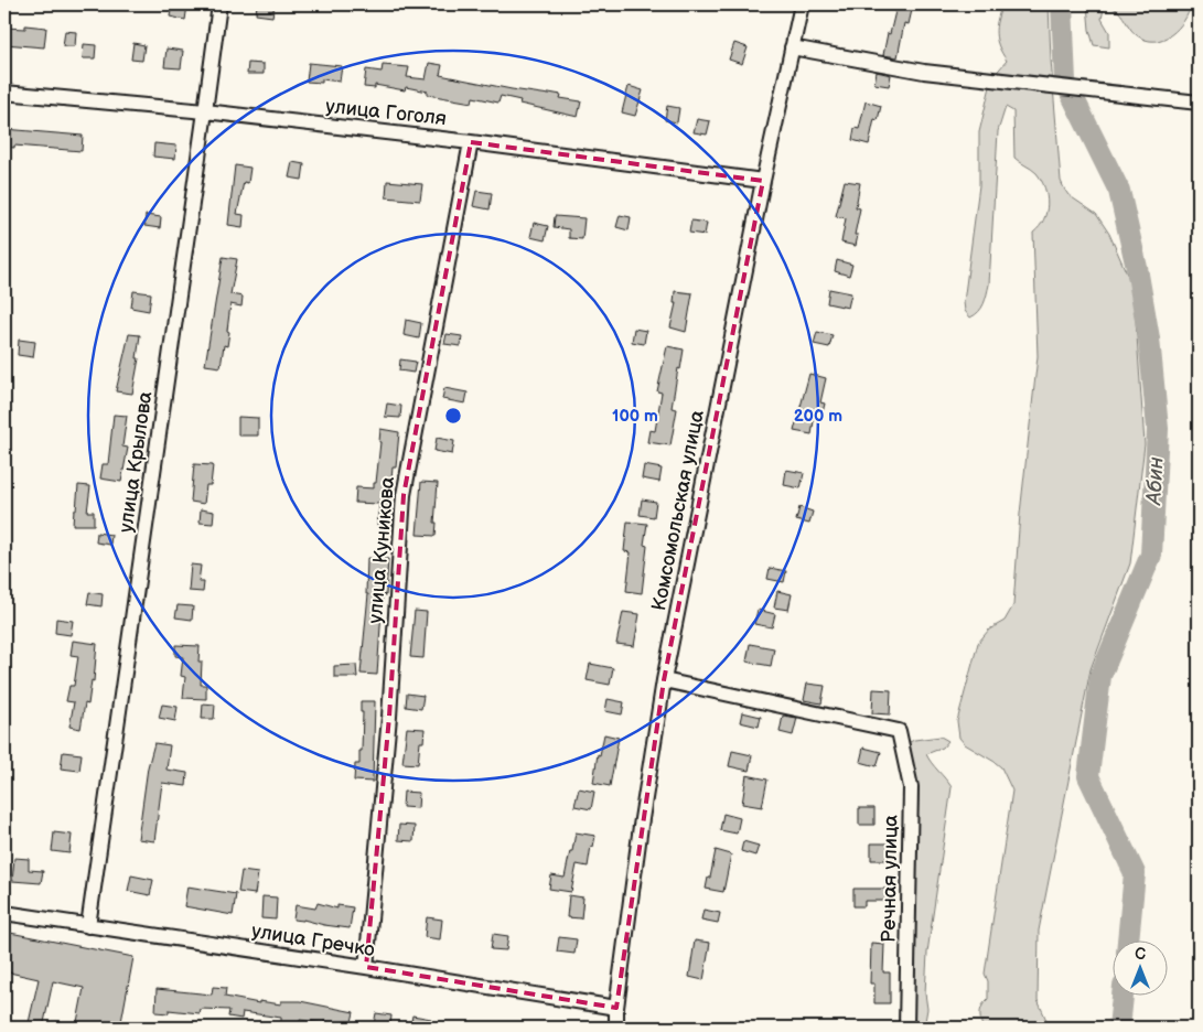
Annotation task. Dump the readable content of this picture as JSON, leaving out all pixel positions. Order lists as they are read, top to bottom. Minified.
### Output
{"streets":{"street":["улица Гоголя","улица Крылова","Комсомольская улица","улица Куникова","Речная улица","улица Гречко"]},"crossings":[["улица Гоголя","улица Крылова"],["улица Гоголя","Комсомольская улица"],["улица Гоголя","улица Куникова"],["улица Крылова","улица Гречко"],["Комсомольская улица","Речная улица"],["Комсомольская улица","улица Гречко"],["улица Куникова","улица Гречко"]],"water":["Абин"],"north":"top","rings":["100 m","200 m"]}
